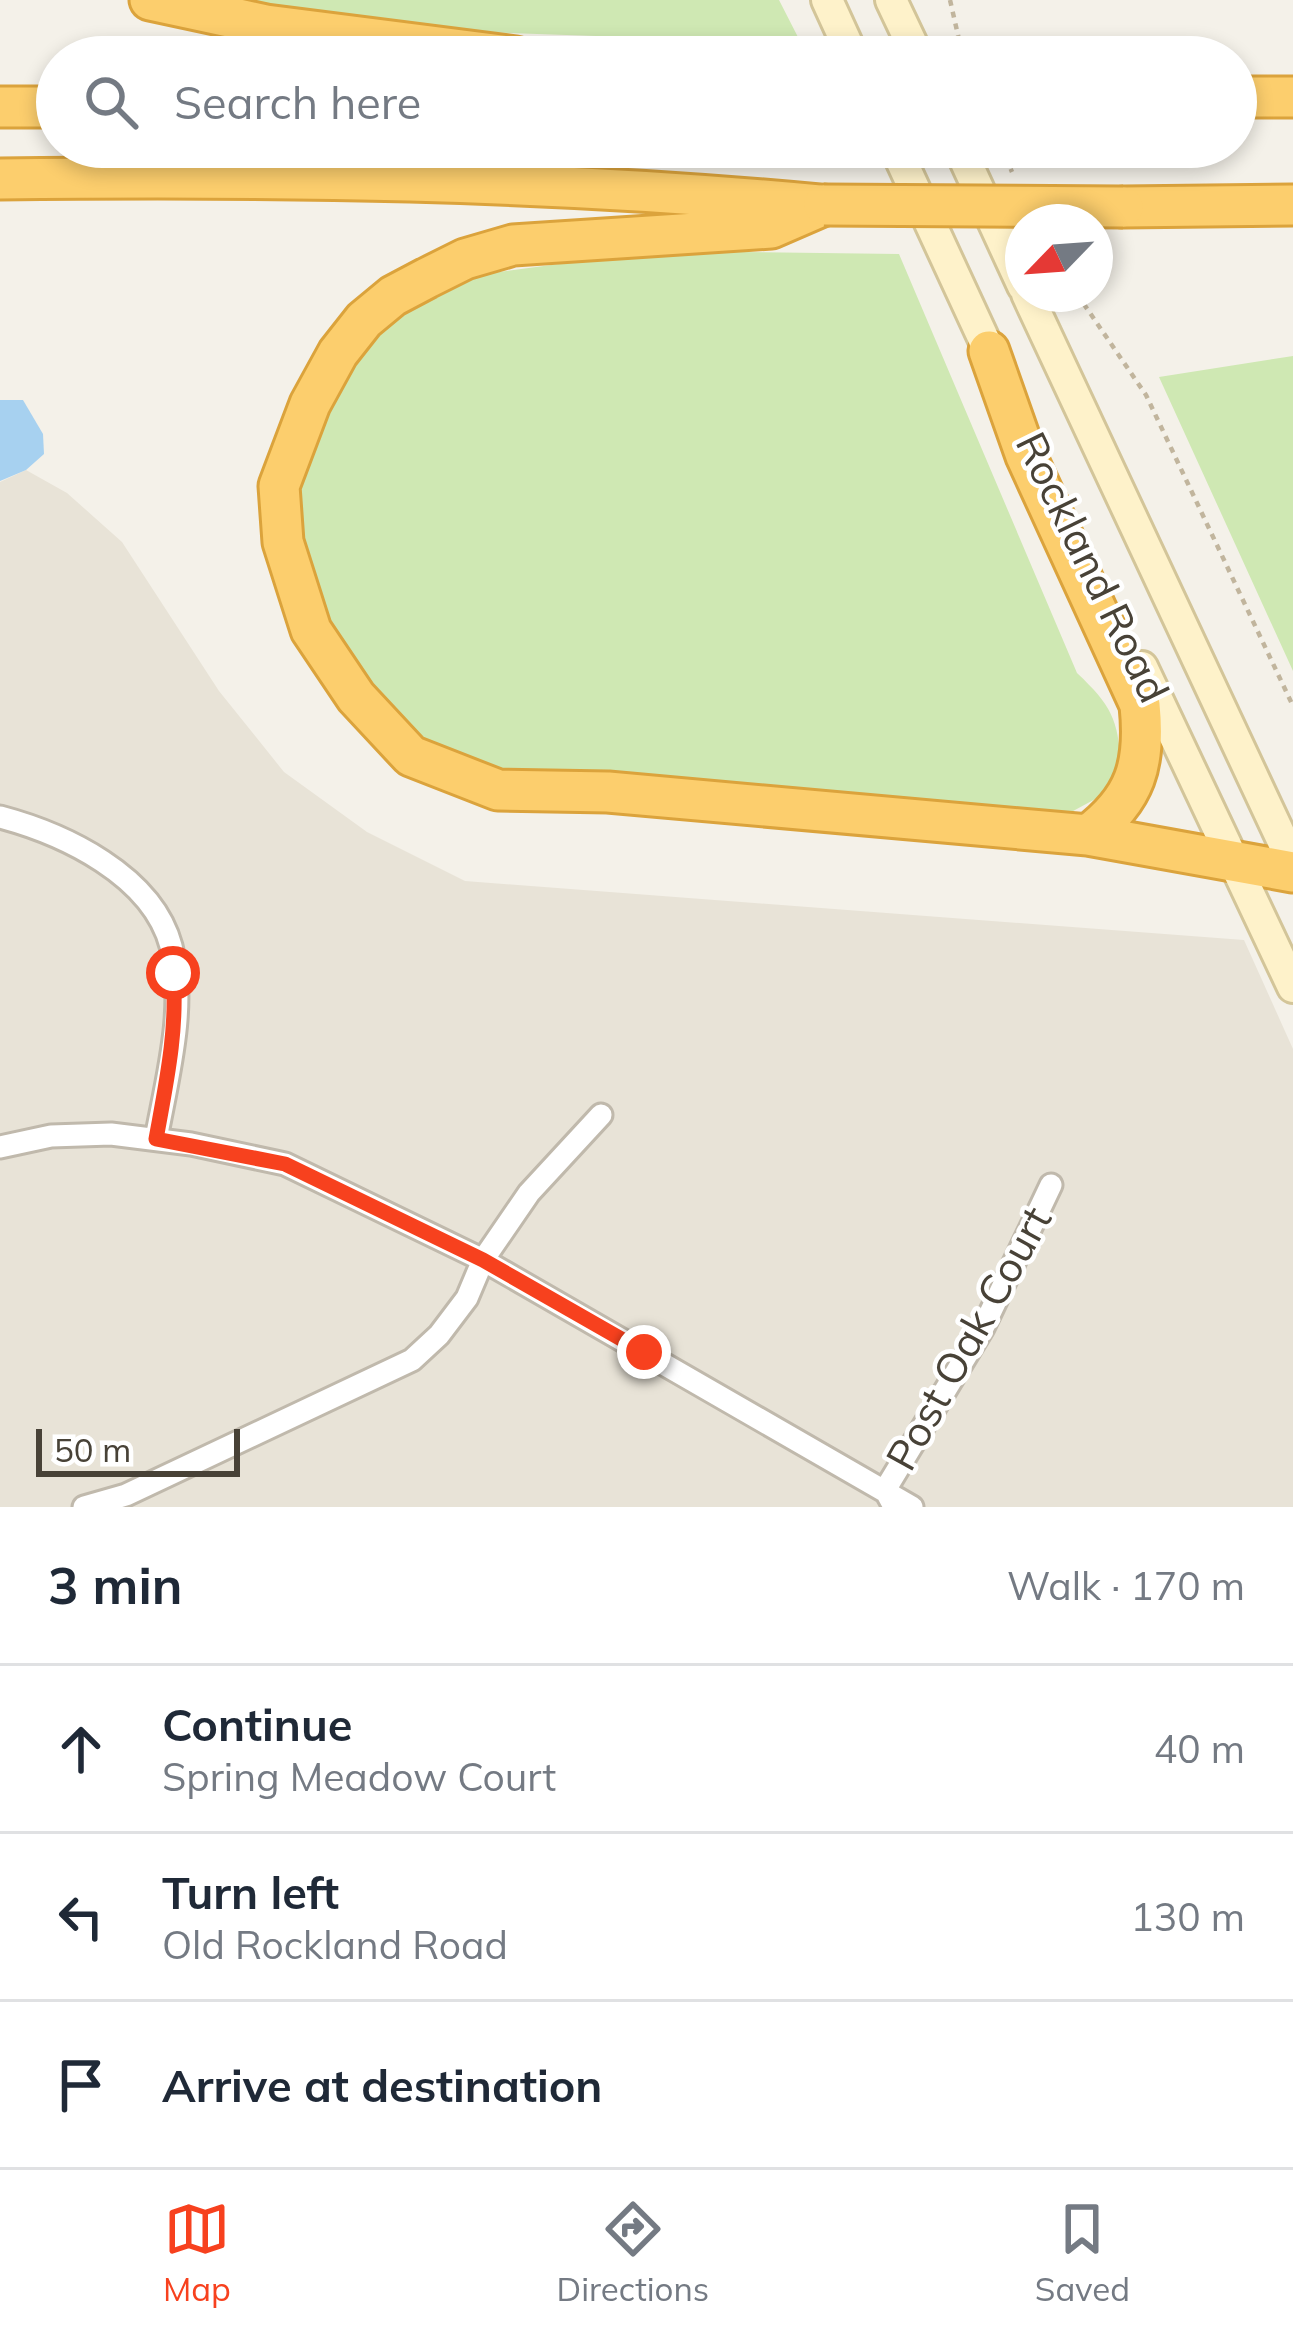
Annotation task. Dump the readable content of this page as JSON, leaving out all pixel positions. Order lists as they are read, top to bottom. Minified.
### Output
{"streets":{"main road":["Rockland Road"],"street":["Post Oak Court"]},"scale_bar":"50 m","north":"bottom left","page":{"search":"Search here","scale":"50 m","heading":["3 min","Walk · 170 m"],"list":[["Continue","Spring Meadow Court","40 m"],["Turn left","Old Rockland Road","130 m"],"Arrive at destination"],"nav":["Map","Directions","Saved"]}}
